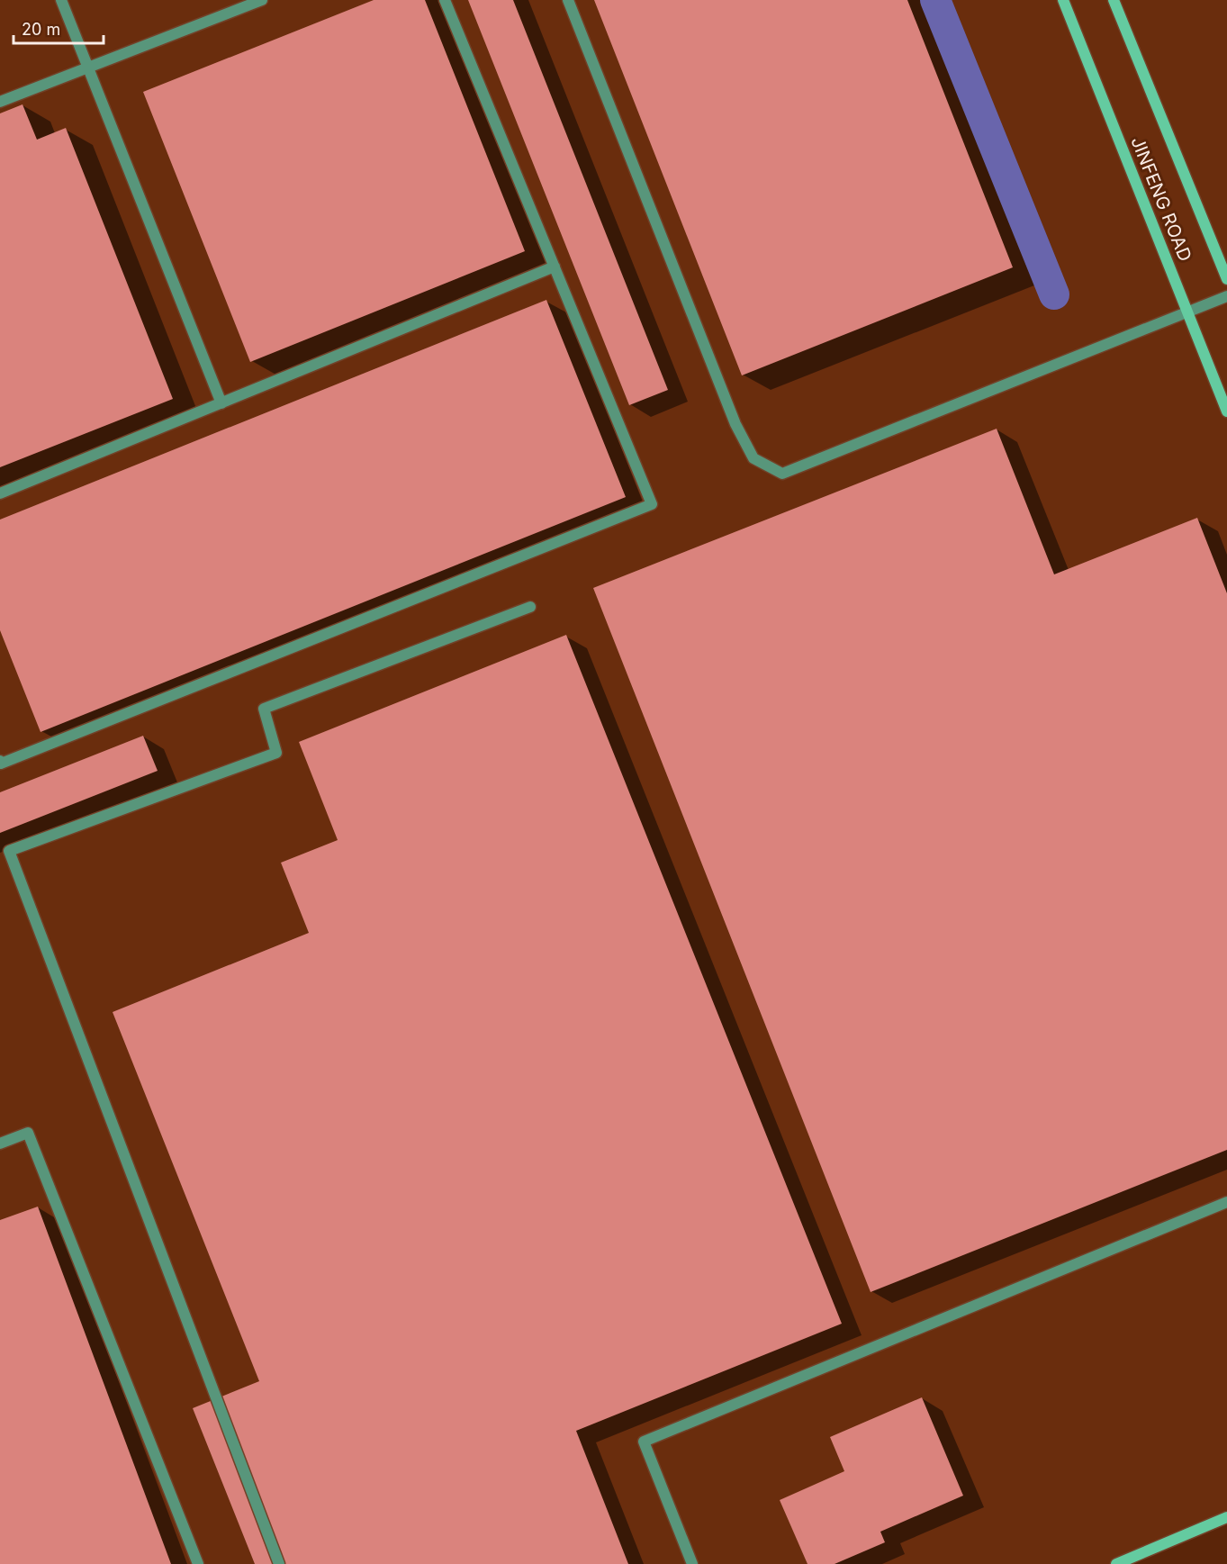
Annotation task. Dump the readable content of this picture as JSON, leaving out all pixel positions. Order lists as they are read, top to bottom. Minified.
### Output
{"streets":{"street":["JINFENG ROAD"]},"scale_bar":"20 m"}
